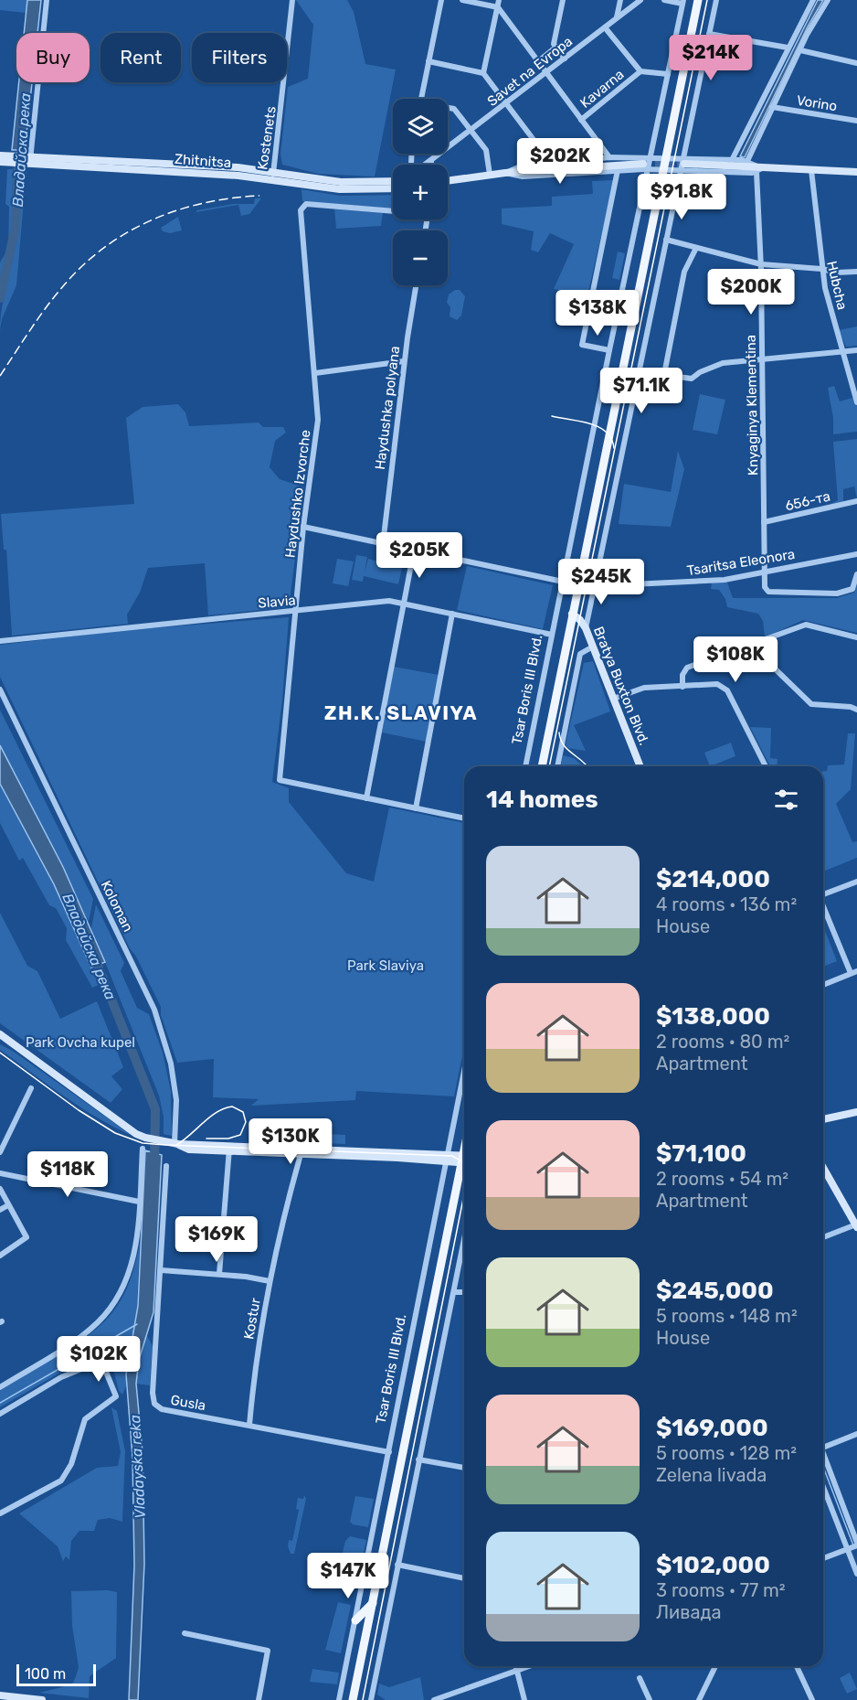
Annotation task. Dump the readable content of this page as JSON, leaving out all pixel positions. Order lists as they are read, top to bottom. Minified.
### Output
{"streets":{"main road":["Tsar Boris III Blvd."],"street":["Savet na Evropa","Kavarna","Vorino","Kostenets","Zhitnitsa","Hubcha","Knyaginya Klementina","Haydushka polyana","Haydushko Izvorche","656-та","Tsaritsa Eleonora","Slavia","Bratya Buxton Blvd.","Koloman","Kostur","Gusla"]},"crossings":[["Kavarna","Tsar Boris III Blvd."],["Kostenets","Zhitnitsa"],["Knyaginya Klementina","656-та"],["Knyaginya Klementina","Tsaritsa Eleonora"],["Haydushko Izvorche","Slavia"],["Slavia","Tsar Boris III Blvd."],["Tsar Boris III Blvd.","Gusla"],["Kostur","Gusla"]],"districts":["ZH.K. SLAVIYA"],"water":["Владайска река","Vladayska reka"],"parks":["Park Slaviya","Park Ovcha kupel"],"scale_bar":"100 m","page":{"chip":["Buy","Rent","Filters"],"price":["$214K","$202K","$91.8K","$200K","$138K","$71.1K","$205K","$245K","$108K","$130K","$118K","$169K","$102K","$147K"],"map_buttons":["+","−"],"heading":"14 homes","list":[{"name":"$214,000","note":"4 rooms · 136 m² · House"},{"name":"$138,000","note":"2 rooms · 80 m² · Apartment"},{"name":"$71,100","note":"2 rooms · 54 m² · Apartment"},{"name":"$245,000","note":"5 rooms · 148 m² · House"},{"name":"$169,000","note":"5 rooms · 128 m² · Zelena livada"},{"name":"$102,000","note":"3 rooms · 77 m² · Ливада"}],"scale":"100 m"}}
